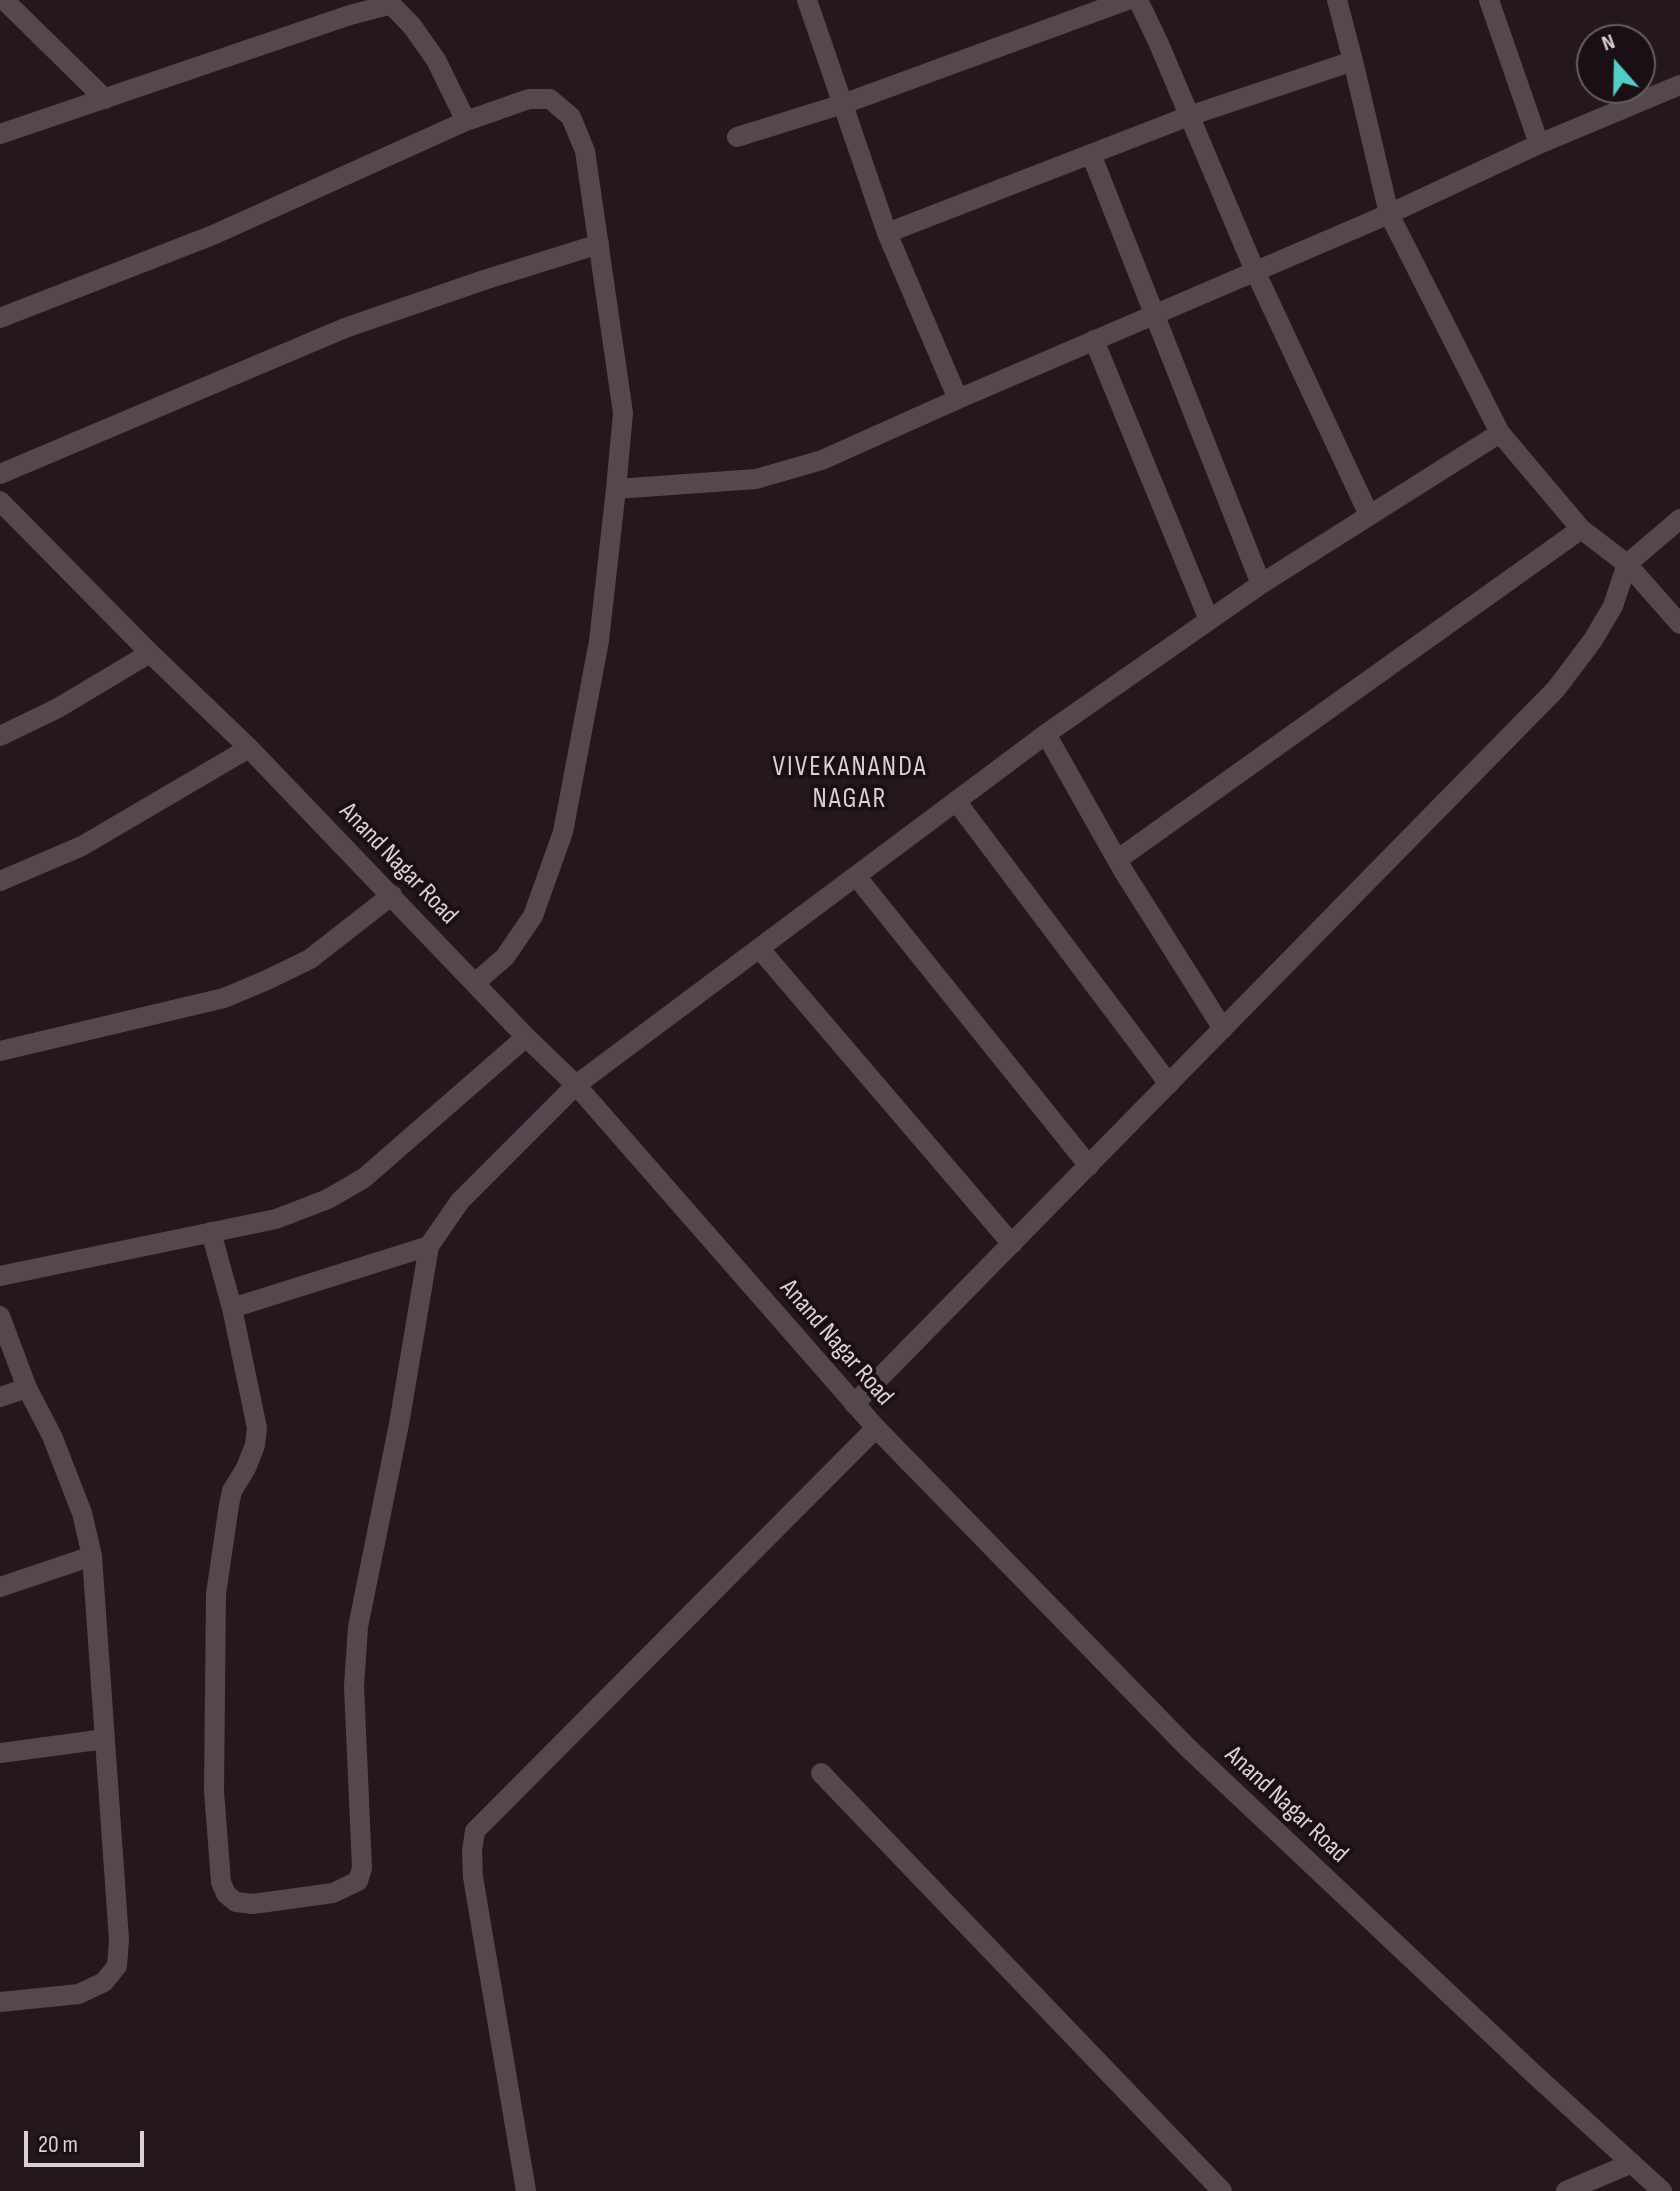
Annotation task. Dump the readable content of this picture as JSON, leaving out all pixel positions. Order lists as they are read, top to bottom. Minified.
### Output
{"streets":{"street":["Anand Nagar Road"]},"districts":["VIVEKANANDA NAGAR"],"scale_bar":"20 m","north":"top"}
